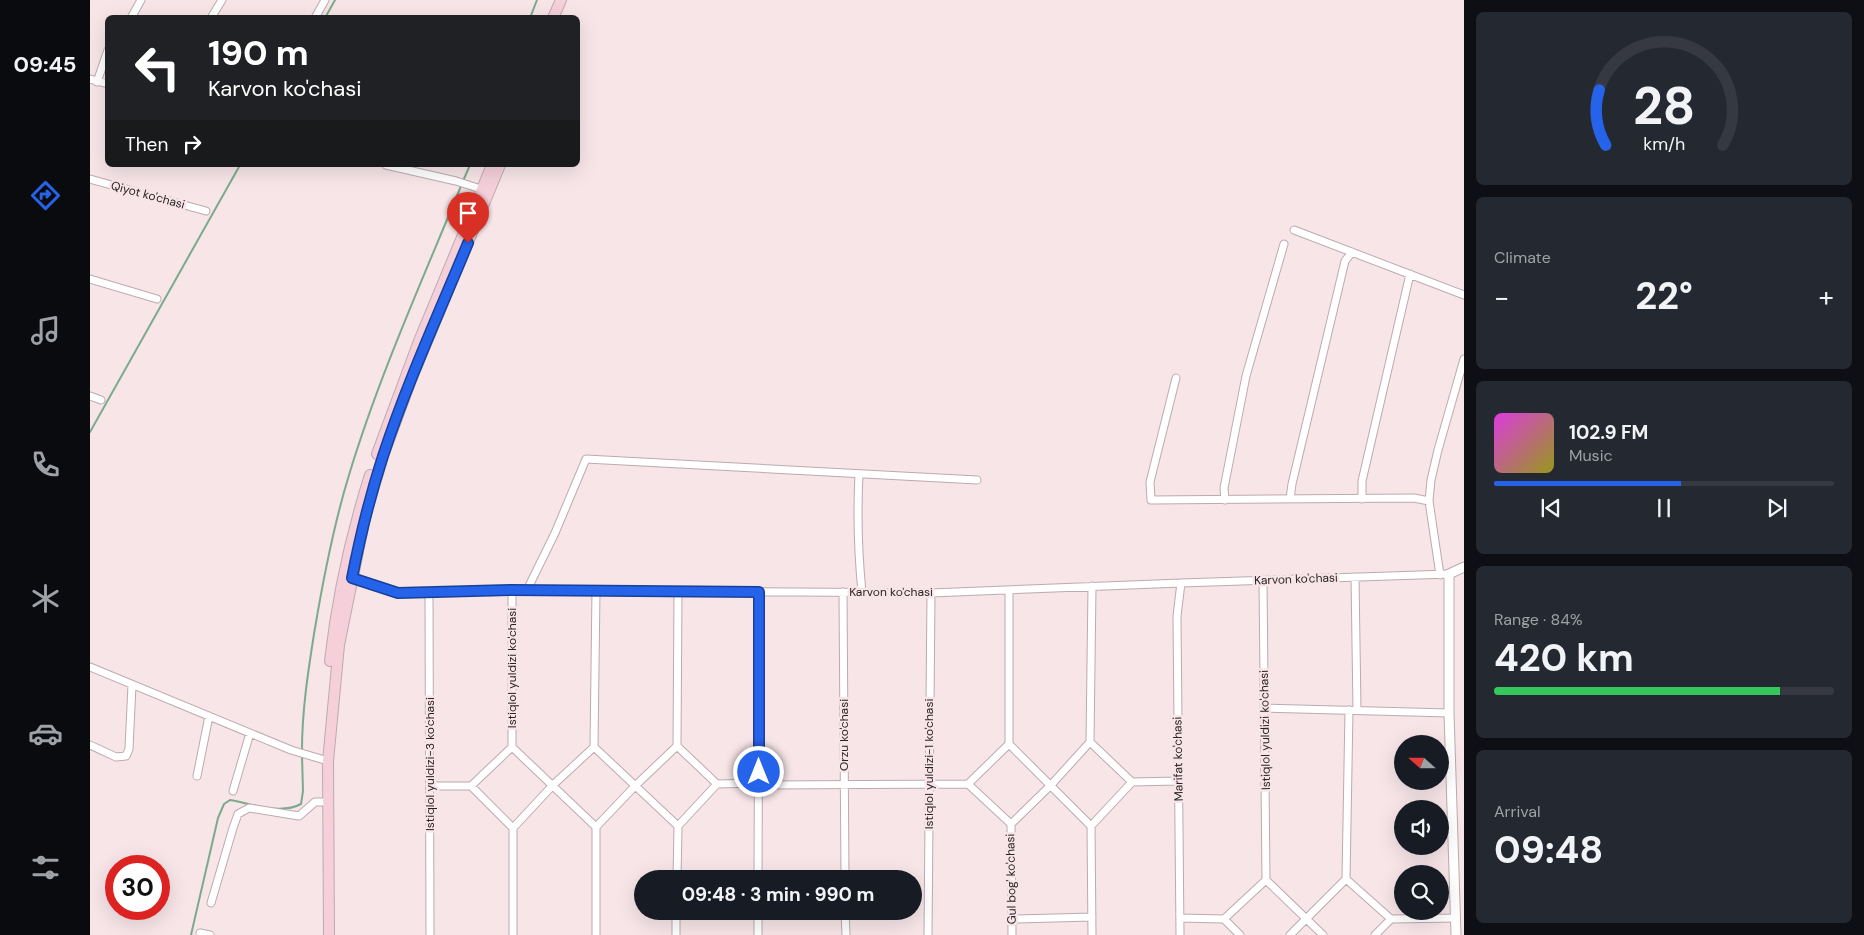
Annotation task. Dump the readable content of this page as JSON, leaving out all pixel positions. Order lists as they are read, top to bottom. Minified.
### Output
{"streets":{"street":["Qiyot ko'chasi","Karvon ko'chasi","Istiqlol yuldizi ko'chasi","Orzu ko'chasi","Marifat ko'chasi","Istiqlol yuldizi-3 ko'chasi","Istiqlol yuldizi-1 ko'chasi","Gul bog' ko'chasi"]},"crossings":[["Karvon ko'chasi","Istiqlol yuldizi ko'chasi"],["Karvon ko'chasi","Orzu ko'chasi"],["Karvon ko'chasi","Marifat ko'chasi"],["Karvon ko'chasi","Istiqlol yuldizi-3 ko'chasi"],["Karvon ko'chasi","Istiqlol yuldizi-1 ko'chasi"]],"north":"left","page":{"tabs":"09:45","turn":["190 m","Karvon ko'chasi"],"then":"Then","tile":["Climate",["Range · 84%","420 km"],["Arrival","09:48"]],"heat":["−","22°","+"],"song":["102.9 FM","Music"],"limit":"30","trip":"09:48 · 3 min · 990 m","gauge":["28","km/h"]}}
